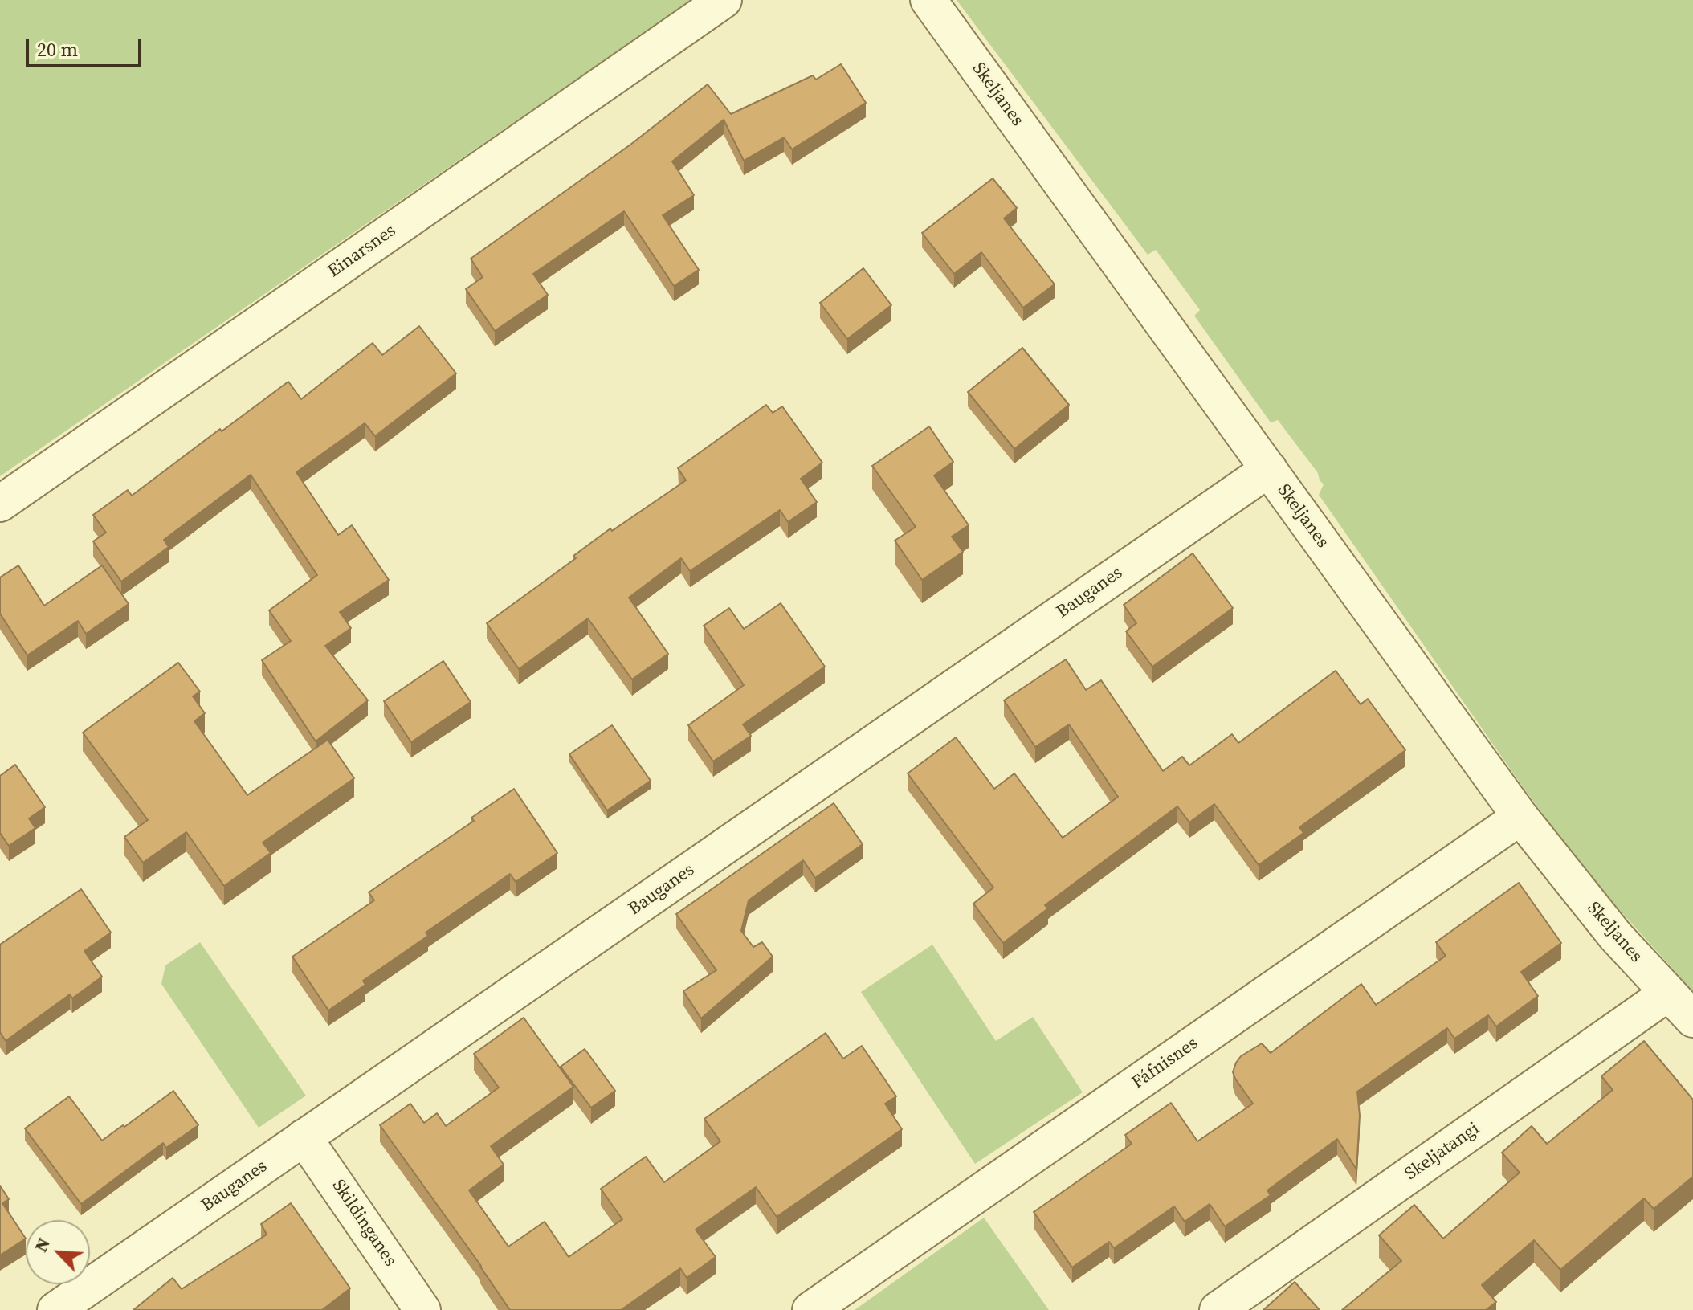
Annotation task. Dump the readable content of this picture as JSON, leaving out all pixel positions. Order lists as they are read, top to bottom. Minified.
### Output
{"streets":{"street":["Skeljanes","Einarsnes","Bauganes","Fáfnisnes","Skeljatangi","Skildinganes"]},"crossings":[["Skeljanes","Bauganes"],["Skeljanes","Fáfnisnes"],["Skeljanes","Skeljatangi"],["Bauganes","Skildinganes"]],"scale_bar":"20 m","north":"top left"}
